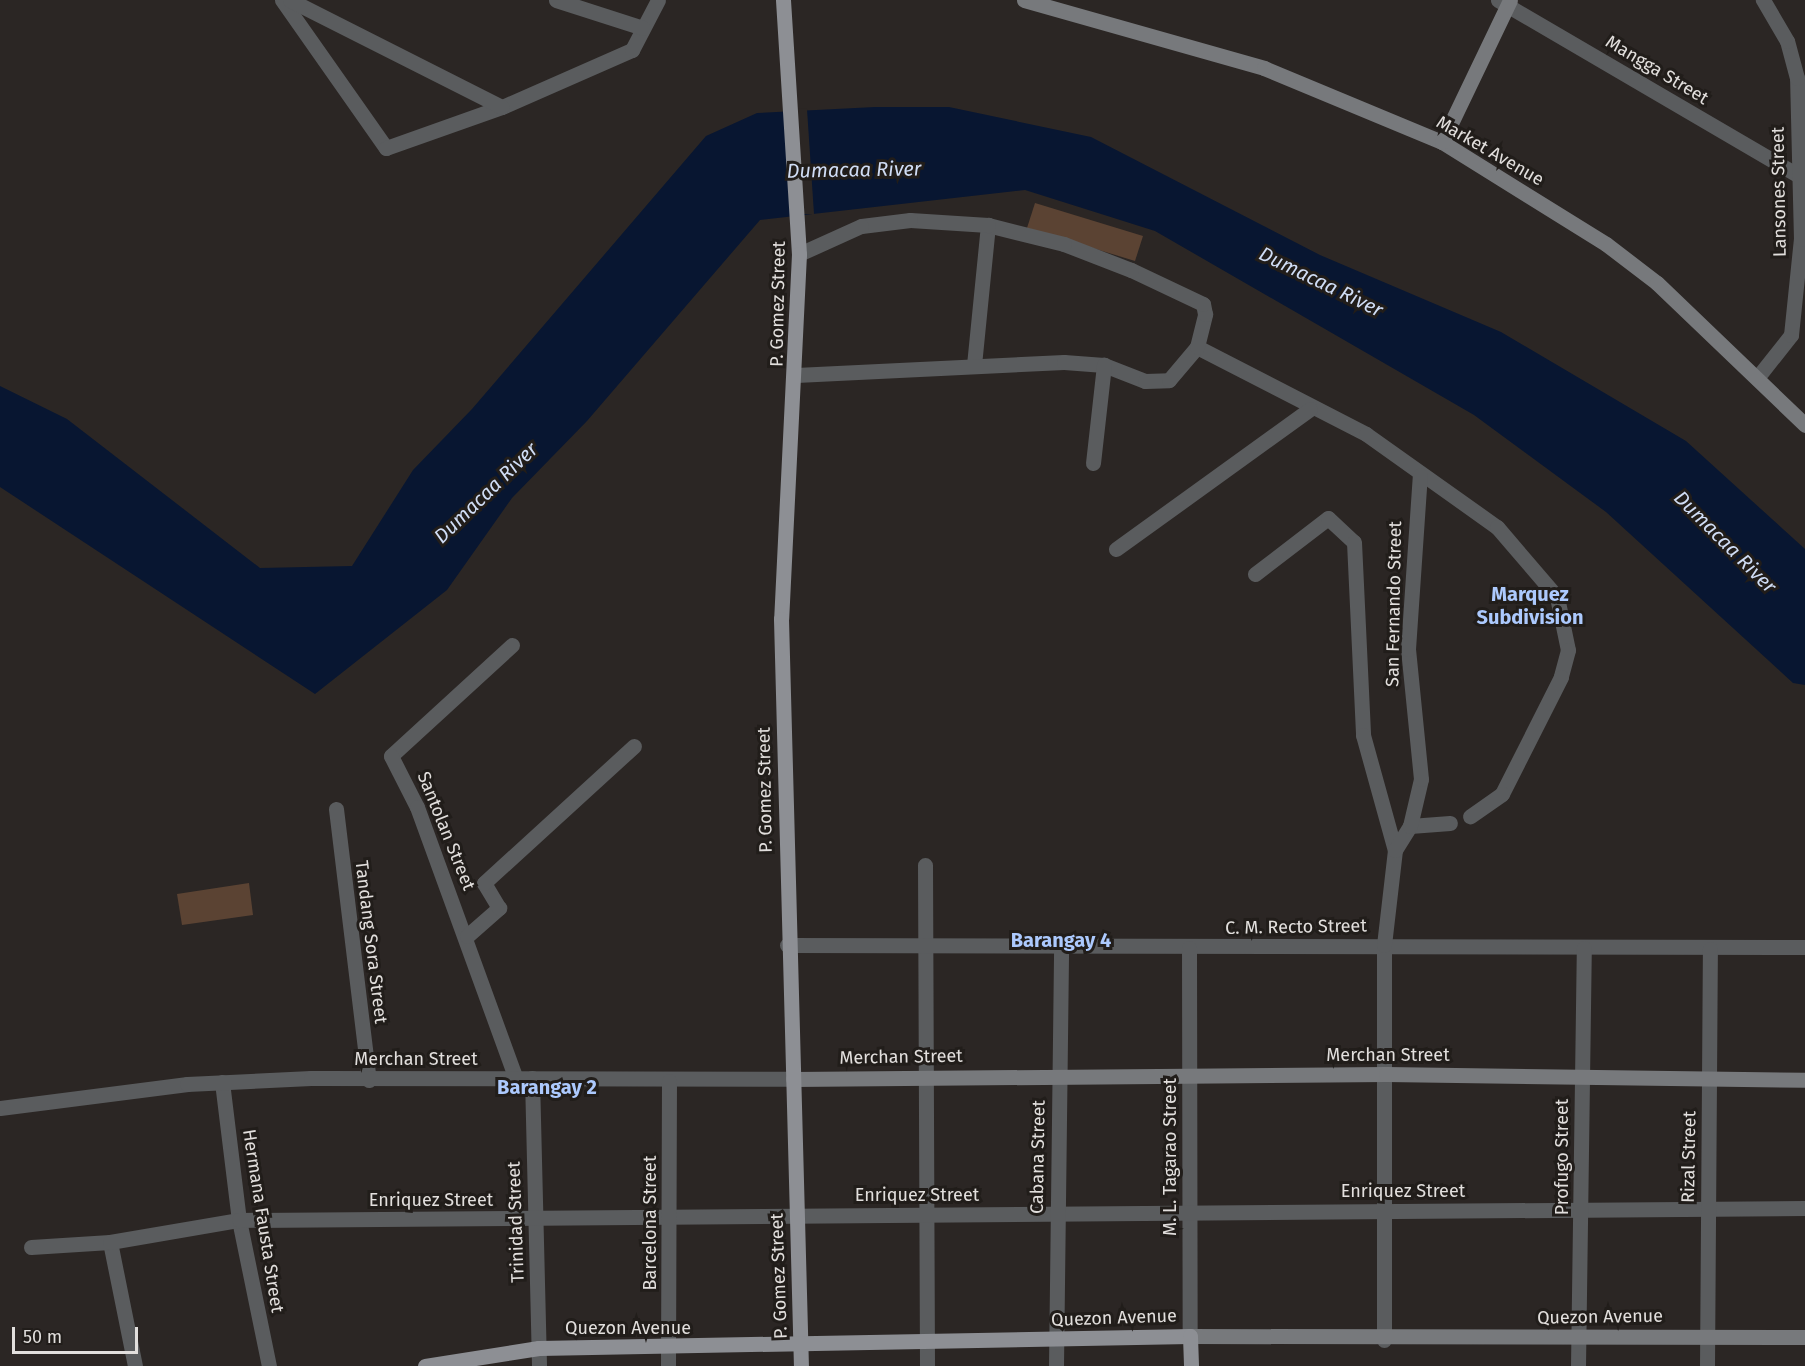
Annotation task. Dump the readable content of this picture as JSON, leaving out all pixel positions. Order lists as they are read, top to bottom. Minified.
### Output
{"streets":{"main road":["Market Avenue","P. Gomez Street","Merchan Street","M. L. Tagarao Street","Quezon Avenue"],"street":["Mangga Street","Lansones Street","San Fernando Street","Santolan Street","C. M. Recto Street","Tandang Sora Street","Cabana Street","Profugo Street","Rizal Street","Enriquez Street","Hermana Fausta Street","Trinidad Street","Barcelona Street"]},"crossings":[["Mangga Street","Lansones Street"],["Market Avenue","Lansones Street"],["P. Gomez Street","C. M. Recto Street"],["P. Gomez Street","Merchan Street"],["P. Gomez Street","Enriquez Street"],["P. Gomez Street","Quezon Avenue"],["San Fernando Street","C. M. Recto Street"],["San Fernando Street","Merchan Street"],["San Fernando Street","Enriquez Street"],["San Fernando Street","Quezon Avenue"],["Santolan Street","Merchan Street"],["Santolan Street","Trinidad Street"],["C. M. Recto Street","Cabana Street"],["C. M. Recto Street","M. L. Tagarao Street"],["C. M. Recto Street","Profugo Street"],["C. M. Recto Street","Rizal Street"],["Tandang Sora Street","Merchan Street"],["Merchan Street","Cabana Street"],["Merchan Street","M. L. Tagarao Street"],["Merchan Street","Profugo Street"],["Merchan Street","Rizal Street"],["Merchan Street","Hermana Fausta Street"],["Merchan Street","Trinidad Street"],["Merchan Street","Barcelona Street"],["Cabana Street","Enriquez Street"],["Cabana Street","Quezon Avenue"],["M. L. Tagarao Street","Enriquez Street"],["M. L. Tagarao Street","Quezon Avenue"],["Profugo Street","Enriquez Street"],["Profugo Street","Quezon Avenue"],["Rizal Street","Enriquez Street"],["Rizal Street","Quezon Avenue"],["Enriquez Street","Hermana Fausta Street"],["Enriquez Street","Trinidad Street"],["Enriquez Street","Barcelona Street"],["Trinidad Street","Quezon Avenue"],["Barcelona Street","Quezon Avenue"]],"districts":["Marquez Subdivision","Barangay 4","Barangay 2"],"water":["Dumacaa River"],"scale_bar":"50 m"}
